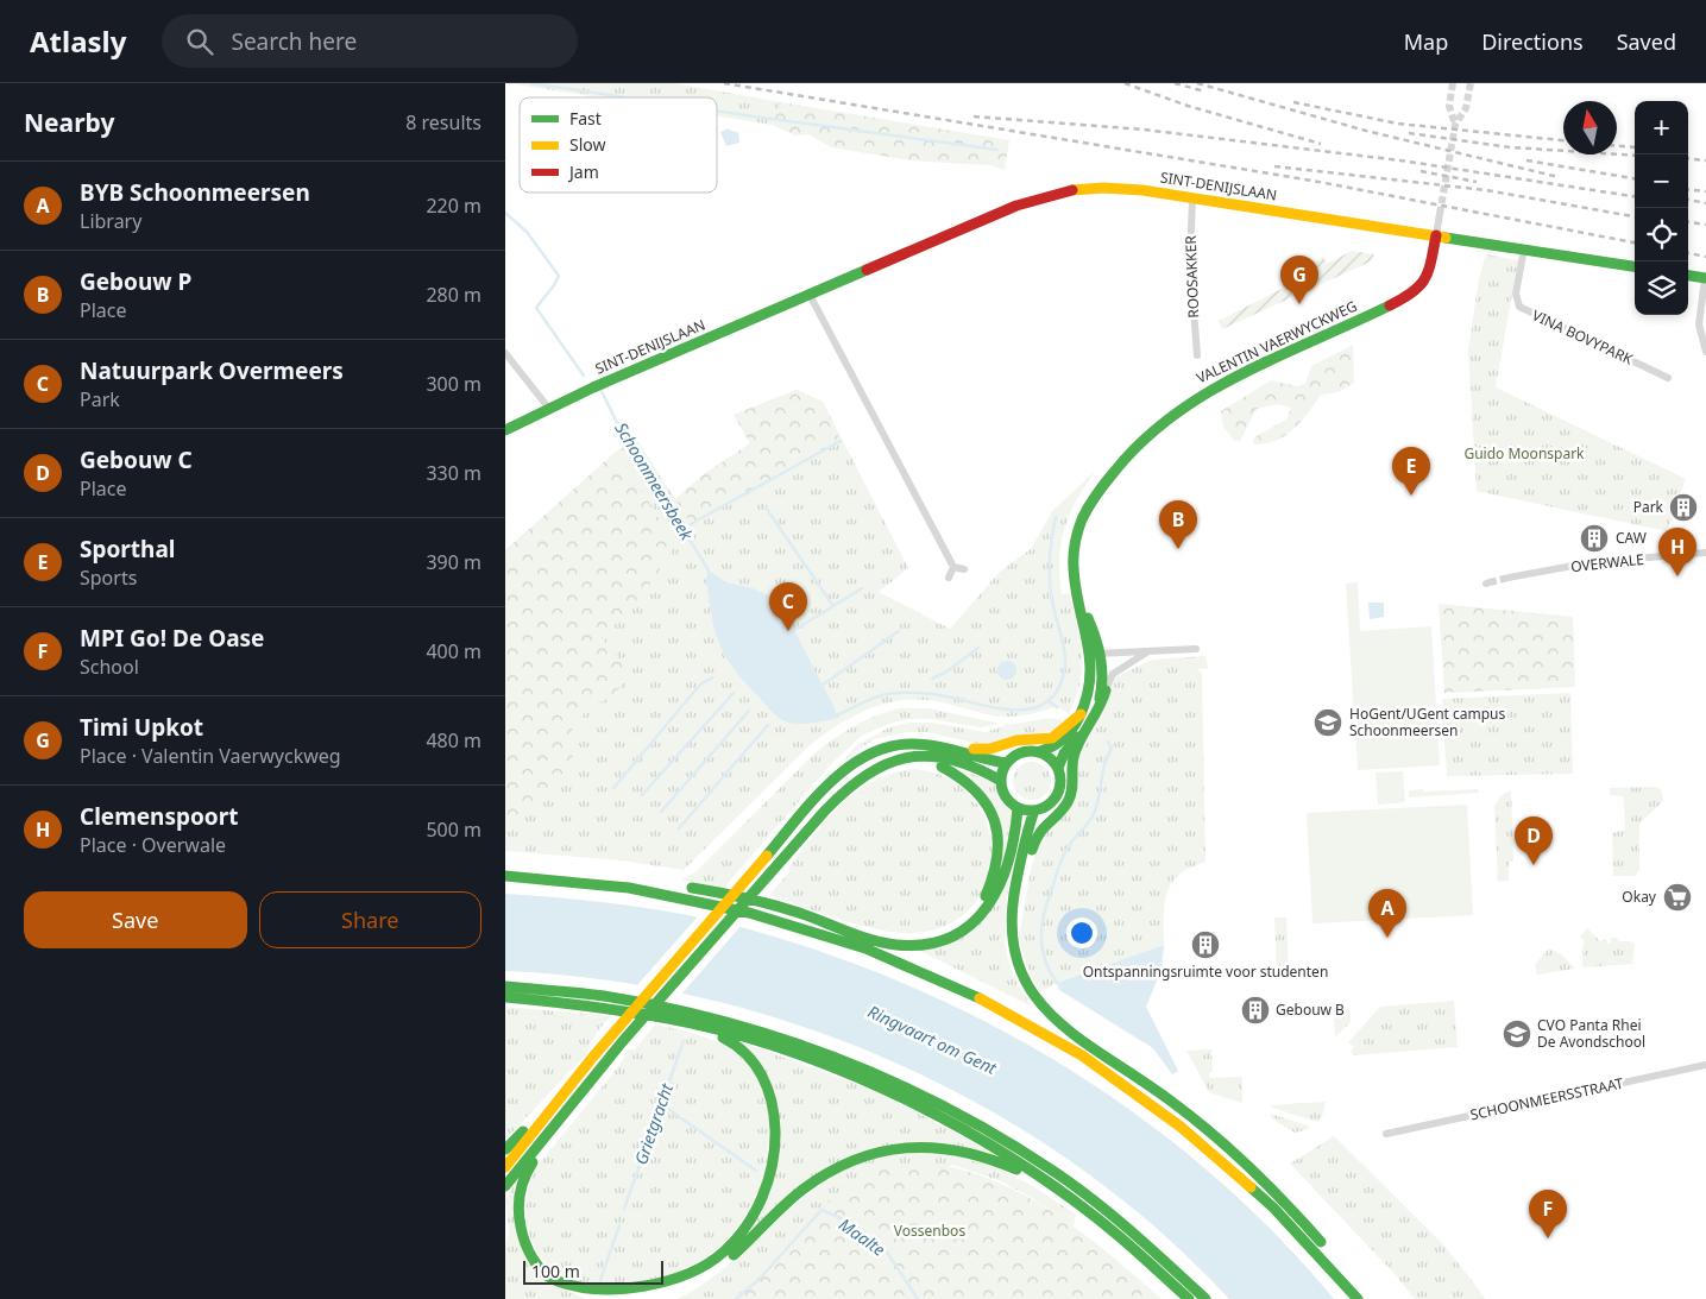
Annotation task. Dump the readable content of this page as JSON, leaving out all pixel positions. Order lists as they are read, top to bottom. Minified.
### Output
{"streets":{"main road":["SINT-DENIJSLAAN","VALENTIN VAERWYCKWEG"],"street":["ROOSAKKER","VINA BOVYPARK","OVERWALE","SCHOONMEERSSTRAAT"]},"crossings":[["SINT-DENIJSLAAN","ROOSAKKER"],["SINT-DENIJSLAAN","VINA BOVYPARK"],["SINT-DENIJSLAAN","VALENTIN VAERWYCKWEG"]],"water":["Schoonmeersbeek","Ringvaart om Gent","Grietgracht","Maalte"],"parks":["Guido Moonspark","Vossenbos"],"places":{"building":["Park","CAW","Ontspanningsruimte voor studenten","Gebouw B"],"school or university":["HoGent/UGent campus Schoonmeersen","CVO Panta Rhei De Avondschool"],"supermarket":["Okay"]},"legend":["Fast","Slow","Jam"],"scale_bar":"100 m","north":"top","page":{"header":"Atlasly","search":"Search here","nav":["Map","Directions","Saved"],"heading":["Nearby","8 results"],"map_buttons":["+","−"],"list":[{"mark":"A","name":"BYB Schoonmeersen","note":"Library","value":"220 m"},{"mark":"B","name":"Gebouw P","note":"Place","value":"280 m"},{"mark":"C","name":"Natuurpark Overmeers","note":"Park","value":"300 m"},{"mark":"D","name":"Gebouw C","note":"Place","value":"330 m"},{"mark":"E","name":"Sporthal","note":"Sports","value":"390 m"},{"mark":"F","name":"MPI Go! De Oase","note":"School","value":"400 m"},{"mark":"G","name":"Timi Upkot","note":"Place · Valentin Vaerwyckweg","value":"480 m"},{"mark":"H","name":"Clemenspoort","note":"Place · Overwale","value":"500 m"}],"pins":["G","E","B","H","C","D","A","F"],"buttons":["Save","Share"],"scale":"100 m"}}
